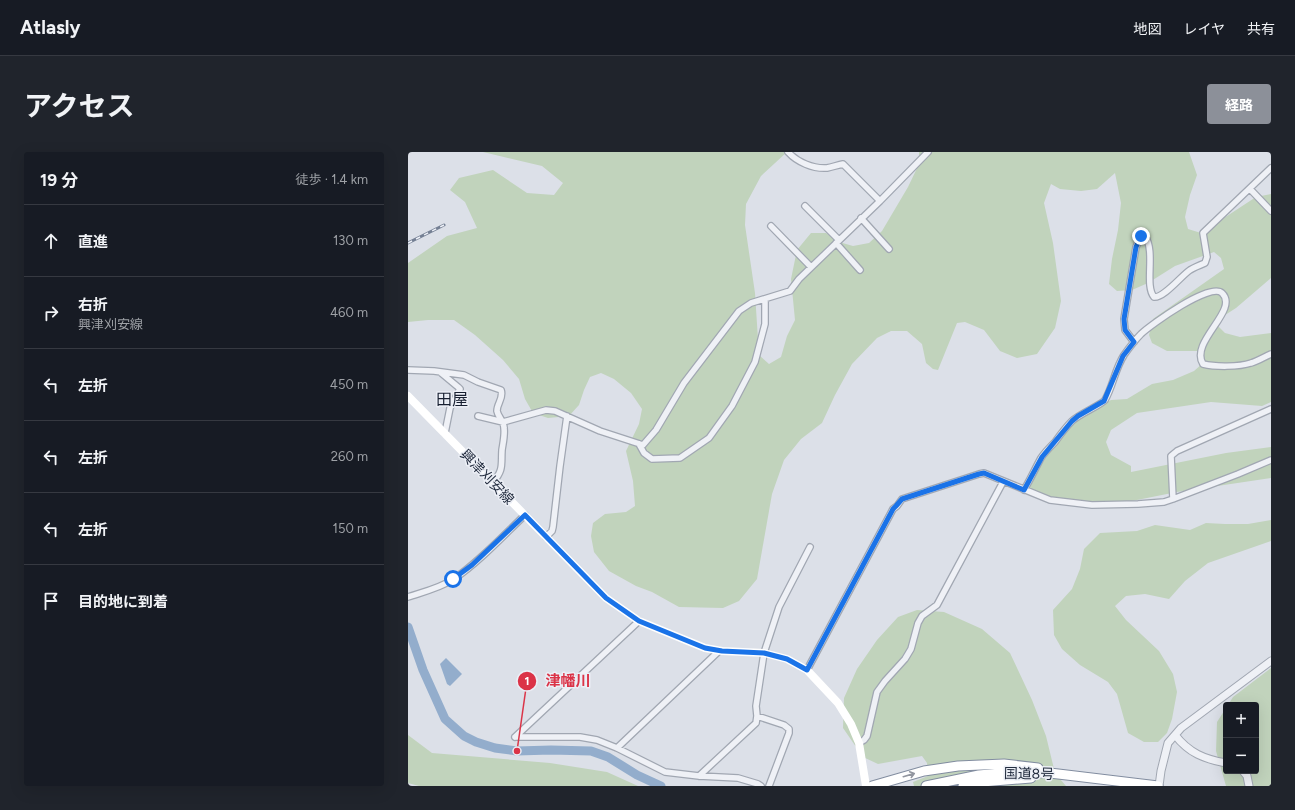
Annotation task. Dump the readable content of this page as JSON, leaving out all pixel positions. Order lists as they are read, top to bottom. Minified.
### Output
{"streets":{"highway":["国道8号"],"main road":["興津刈安線"]},"districts":["田屋"],"places":["津幡川"],"page":{"header":"Atlasly","nav":["地図","レイヤ","共有"],"title":"アクセス","buttons":"経路","heading":["19 分","徒歩 · 1.4 km"],"list":[["直進","130 m"],["右折","興津刈安線","460 m"],["左折","450 m"],["左折","260 m"],["左折","150 m"],"目的地に到着"],"map_buttons":["+","−"]}}
